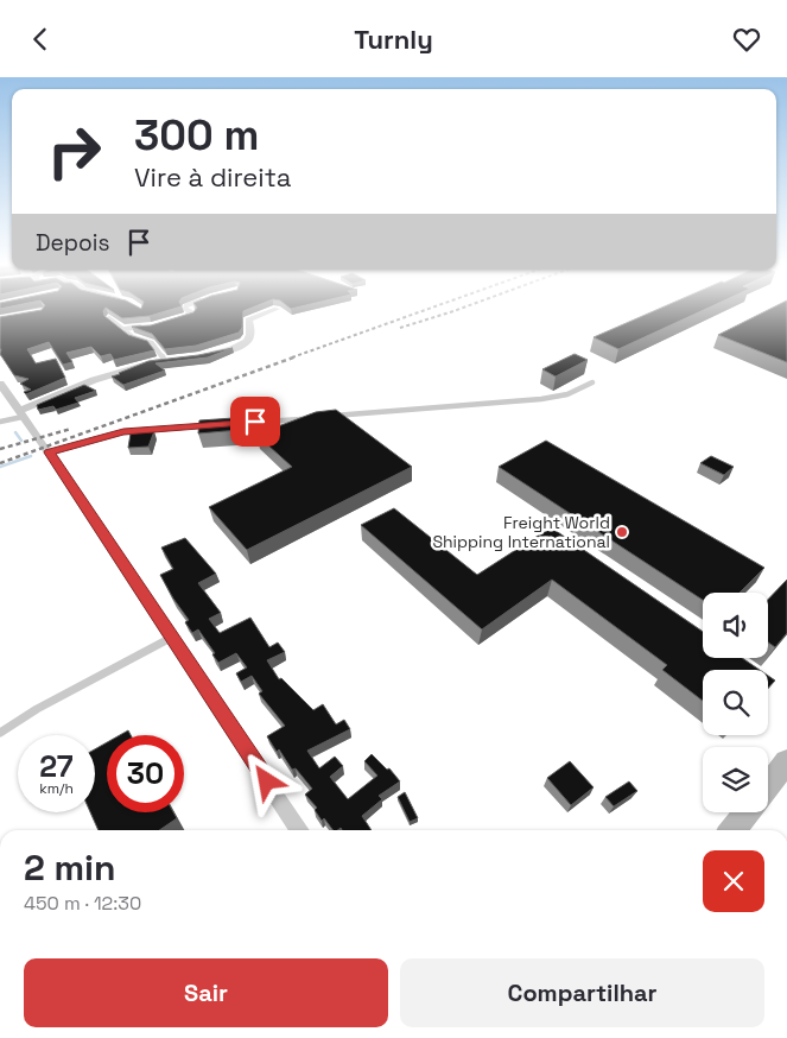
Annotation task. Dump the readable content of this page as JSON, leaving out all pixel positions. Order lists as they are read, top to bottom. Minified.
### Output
{"places":["Freight World Shipping International"],"page":{"header":"Turnly","turn":["300 m","Vire à direita"],"then":"Depois","speed":"27 km/h","limit":"30","heading":["2 min","450 m · 12:30"],"buttons":["Sair","Compartilhar"]}}
